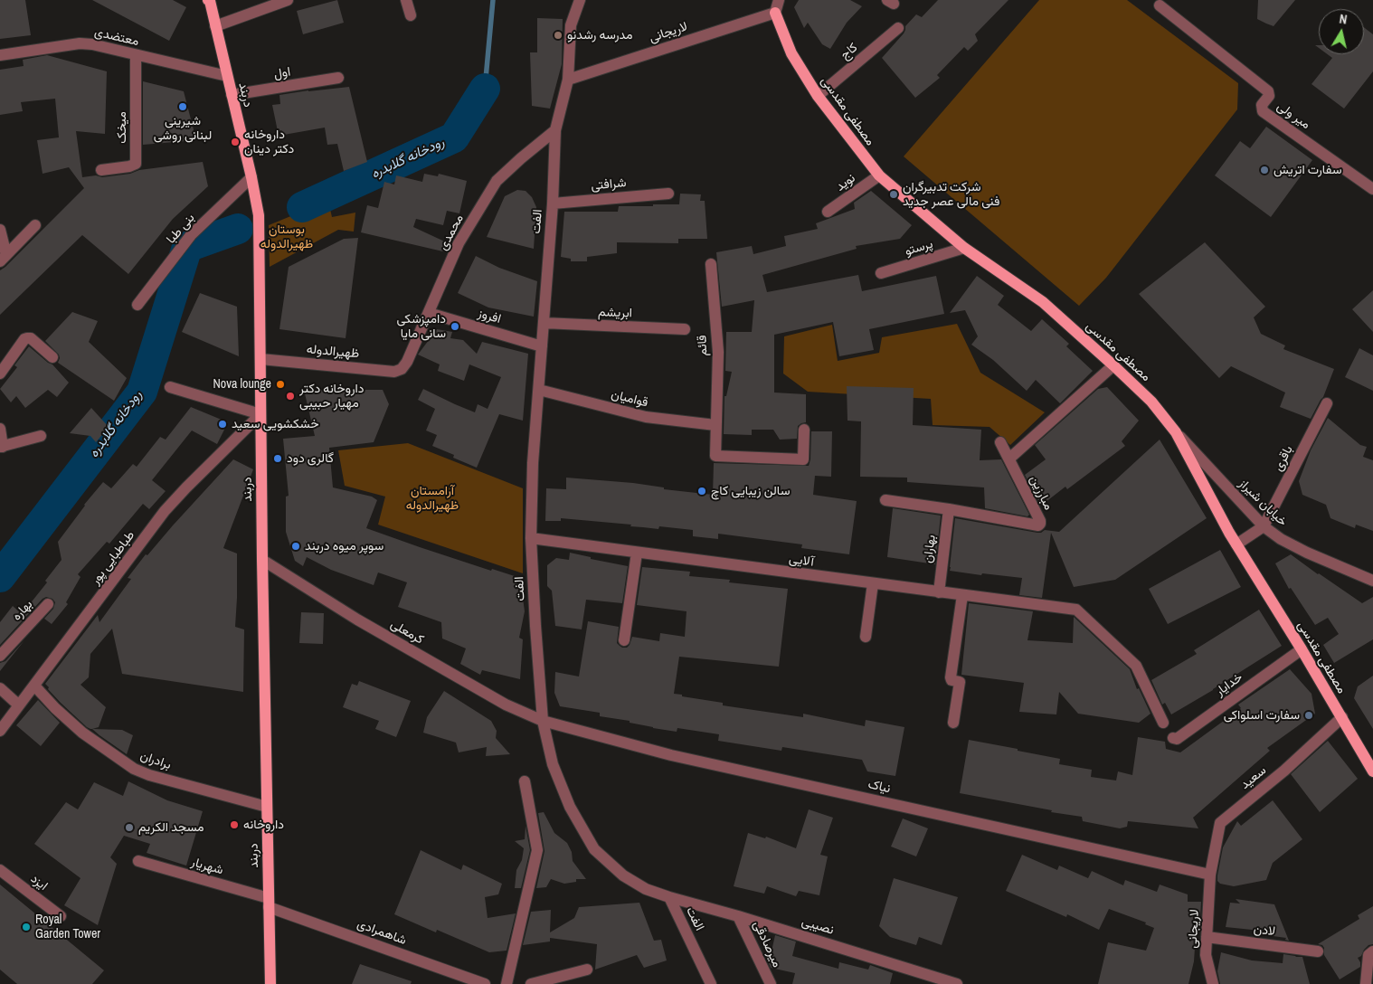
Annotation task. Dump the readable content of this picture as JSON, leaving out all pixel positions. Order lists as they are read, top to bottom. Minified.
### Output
{"streets":{"main road":["دربند","مصطفی مقدسی"],"street":["لاریجانی","معتضدی","کاج","اول","میر ولی","میخک","نوید","شرافتی","الفت","بنی طبا","محمدی","پرستو","ابریشم","افروز","قائم","ظهیرالدوله","قوامیان","باقری","مبارزین","خیابان شیراز","بهاران","طباطبایی پور","آلایی","بهاره","کرمعلی","خدایار","برادران","سعید","نیاک","شهریار","ایزد","نصیبی","لادن","شاهمرادی","میرصادقی"]},"crossings":[["لاریجانی","مصطفی مقدسی"],["لاریجانی","سعید"],["لاریجانی","نیاک"],["لاریجانی","لادن"],["معتضدی","دربند"],["معتضدی","میخک"],["کاج","مصطفی مقدسی"],["اول","دربند"],["دربند","بنی طبا"],["دربند","ظهیرالدوله"],["دربند","طباطبایی پور"],["دربند","کرمعلی"],["دربند","برادران"],["دربند","شهریار"],["دربند","شاهمرادی"],["مصطفی مقدسی","نوید"],["مصطفی مقدسی","پرستو"],["مصطفی مقدسی","خیابان شیراز"],["مصطفی مقدسی","خدایار"],["مصطفی مقدسی","سعید"],["شرافتی","الفت"],["الفت","محمدی"],["الفت","ابریشم"],["الفت","افروز"],["الفت","قوامیان"],["الفت","آلایی"],["الفت","کرمعلی"],["الفت","نیاک"],["الفت","نصیبی"],["محمدی","افروز"],["محمدی","ظهیرالدوله"],["قائم","قوامیان"],["باقری","خیابان شیراز"],["مبارزین","بهاران"],["بهاران","آلایی"],["طباطبایی پور","برادران"],["کرمعلی","نیاک"],["سعید","نیاک"],["شهریار","شاهمرادی"],["نصیبی","میرصادقی"]],"water":["رودخانه گلابدره"],"parks":["بوستان ظهیرالدوله","آرامستان ظهیرالدوله"],"places":["مدرسه رشدنو","شیرینی لبنانی روشی","داروخانه دکتر دینان","سفارت اتریش","شرکت تدبیرگران فنی مالی عصر جدید","دامپزشکی سانی مایا","Nova lounge","داروخانه دکتر مهیار حبیبی","خشکشویی سعید","گالری دود","سالن زیبایی کاچ","سوپر میوه دربند","سفارت اسلواکی","داروخانه","مسجد الکریم","Royal Garden Tower"],"north":"top"}
